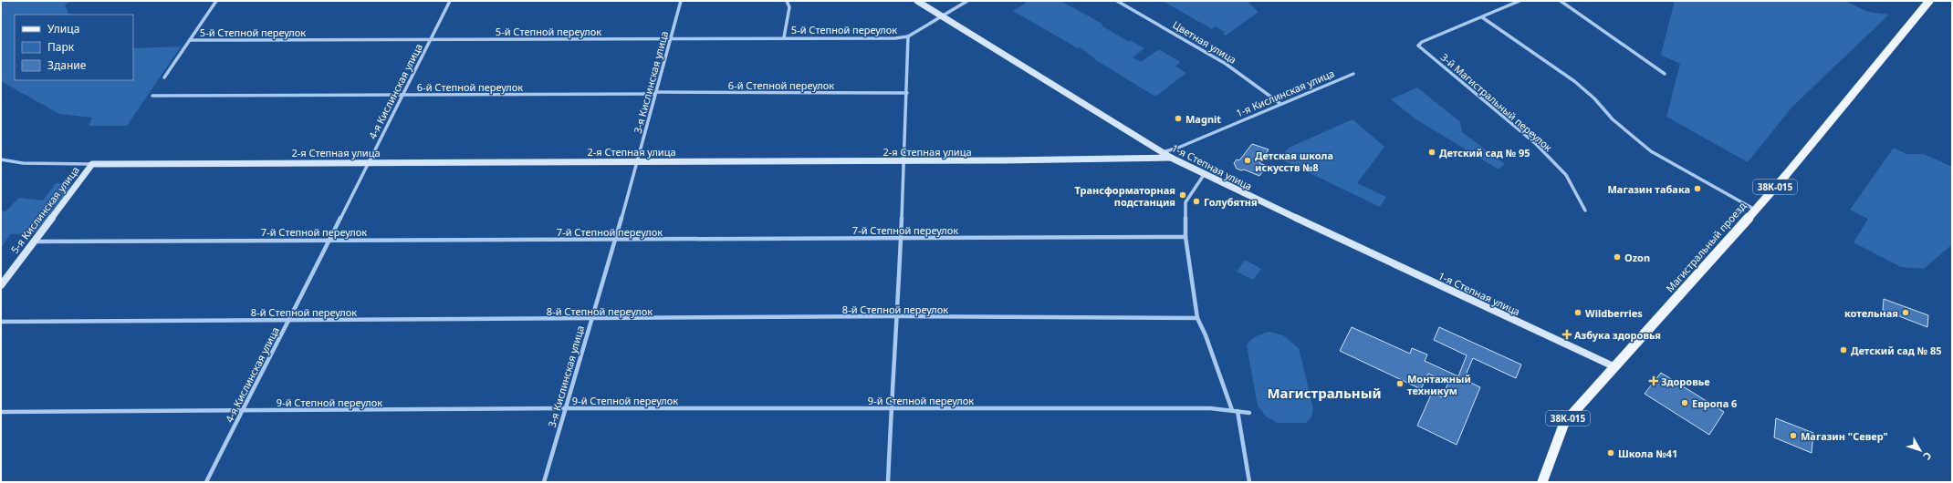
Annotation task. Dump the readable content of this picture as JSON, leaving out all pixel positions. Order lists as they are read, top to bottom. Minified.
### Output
{"streets":{"main road":["38К-015","Магистральный проезд"],"street":["5-й Степной переулок","Цветная улица","3-я Кислинская улица","6-й Степной переулок","4-я Кислинская улица","1-я Кислинская улица","3-й Магистральный переулок","2-я Степная улица","1-я Степная улица","5-я Кислинская улица","7-й Степной переулок","8-й Степной переулок","9-й Степной переулок"]},"crossings":[["5-й Степной переулок","3-я Кислинская улица"],["5-й Степной переулок","4-я Кислинская улица"],["Цветная улица","1-я Кислинская улица"],["3-я Кислинская улица","6-й Степной переулок"],["3-я Кислинская улица","2-я Степная улица"],["3-я Кислинская улица","7-й Степной переулок"],["3-я Кислинская улица","8-й Степной переулок"],["3-я Кислинская улица","9-й Степной переулок"],["6-й Степной переулок","4-я Кислинская улица"],["4-я Кислинская улица","2-я Степная улица"],["4-я Кислинская улица","7-й Степной переулок"],["4-я Кислинская улица","8-й Степной переулок"],["4-я Кислинская улица","9-й Степной переулок"],["1-я Кислинская улица","1-я Степная улица"],["2-я Степная улица","1-я Степная улица"],["2-я Степная улица","5-я Кислинская улица"],["1-я Степная улица","Магистральный проезд"],["5-я Кислинская улица","7-й Степной переулок"]],"districts":["Магистральный"],"places":{"other":["Magnit","Детский сад № 95","Детская школа искусств №8","Магазин табака","Трансформаторная подстанция","Голубятня","Ozon","Wildberries","котельная","Детский сад № 85","Монтажный техникум","Европа 6","Магазин \"Север\"","Школа №41"],"health":["Азбука здоровья","Здоровье"]},"legend":["Улица","Парк","Здание"],"north":"bottom right"}
